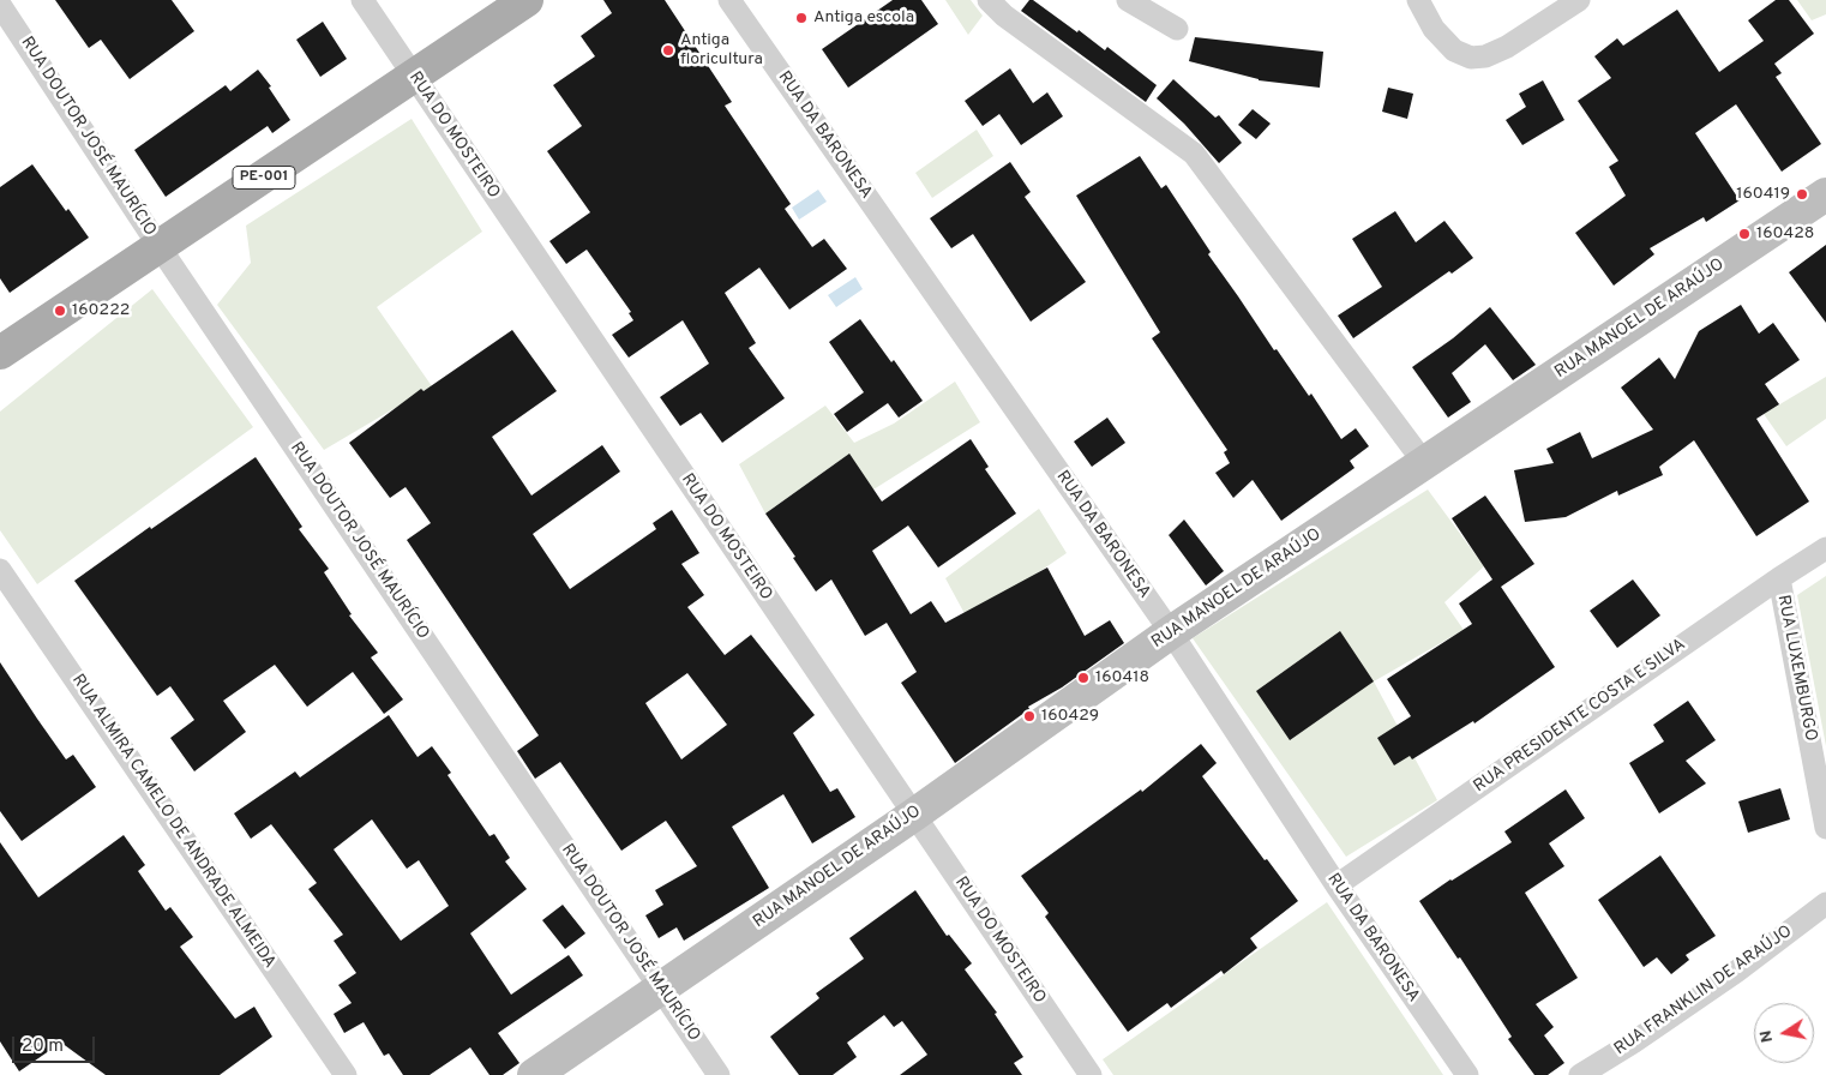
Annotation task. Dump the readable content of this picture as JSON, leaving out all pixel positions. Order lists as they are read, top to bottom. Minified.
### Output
{"streets":{"main road":["PE-001"],"street":["RUA DO MOSTEIRO","RUA DA BARONESA","RUA DOUTOR JOSÉ MAURÍCIO","RUA MANOEL DE ARAÚJO","RUA LUXEMBURGO","RUA PRESIDENTE COSTA E SILVA","RUA ALMIRA CAMELO DE ANDRADE ALMEIDA","RUA FRANKLIN DE ARAÚJO"]},"crossings":[["RUA DO MOSTEIRO","PE-001"],["RUA DO MOSTEIRO","RUA MANOEL DE ARAÚJO"],["RUA DA BARONESA","RUA MANOEL DE ARAÚJO"],["RUA DA BARONESA","RUA PRESIDENTE COSTA E SILVA"],["RUA DOUTOR JOSÉ MAURÍCIO","PE-001"],["RUA DOUTOR JOSÉ MAURÍCIO","RUA MANOEL DE ARAÚJO"],["RUA LUXEMBURGO","RUA PRESIDENTE COSTA E SILVA"]],"places":["Antiga escola","Antiga floricultura","160419","160428","160222","160418","160429"],"scale_bar":"20 m","north":"left"}
